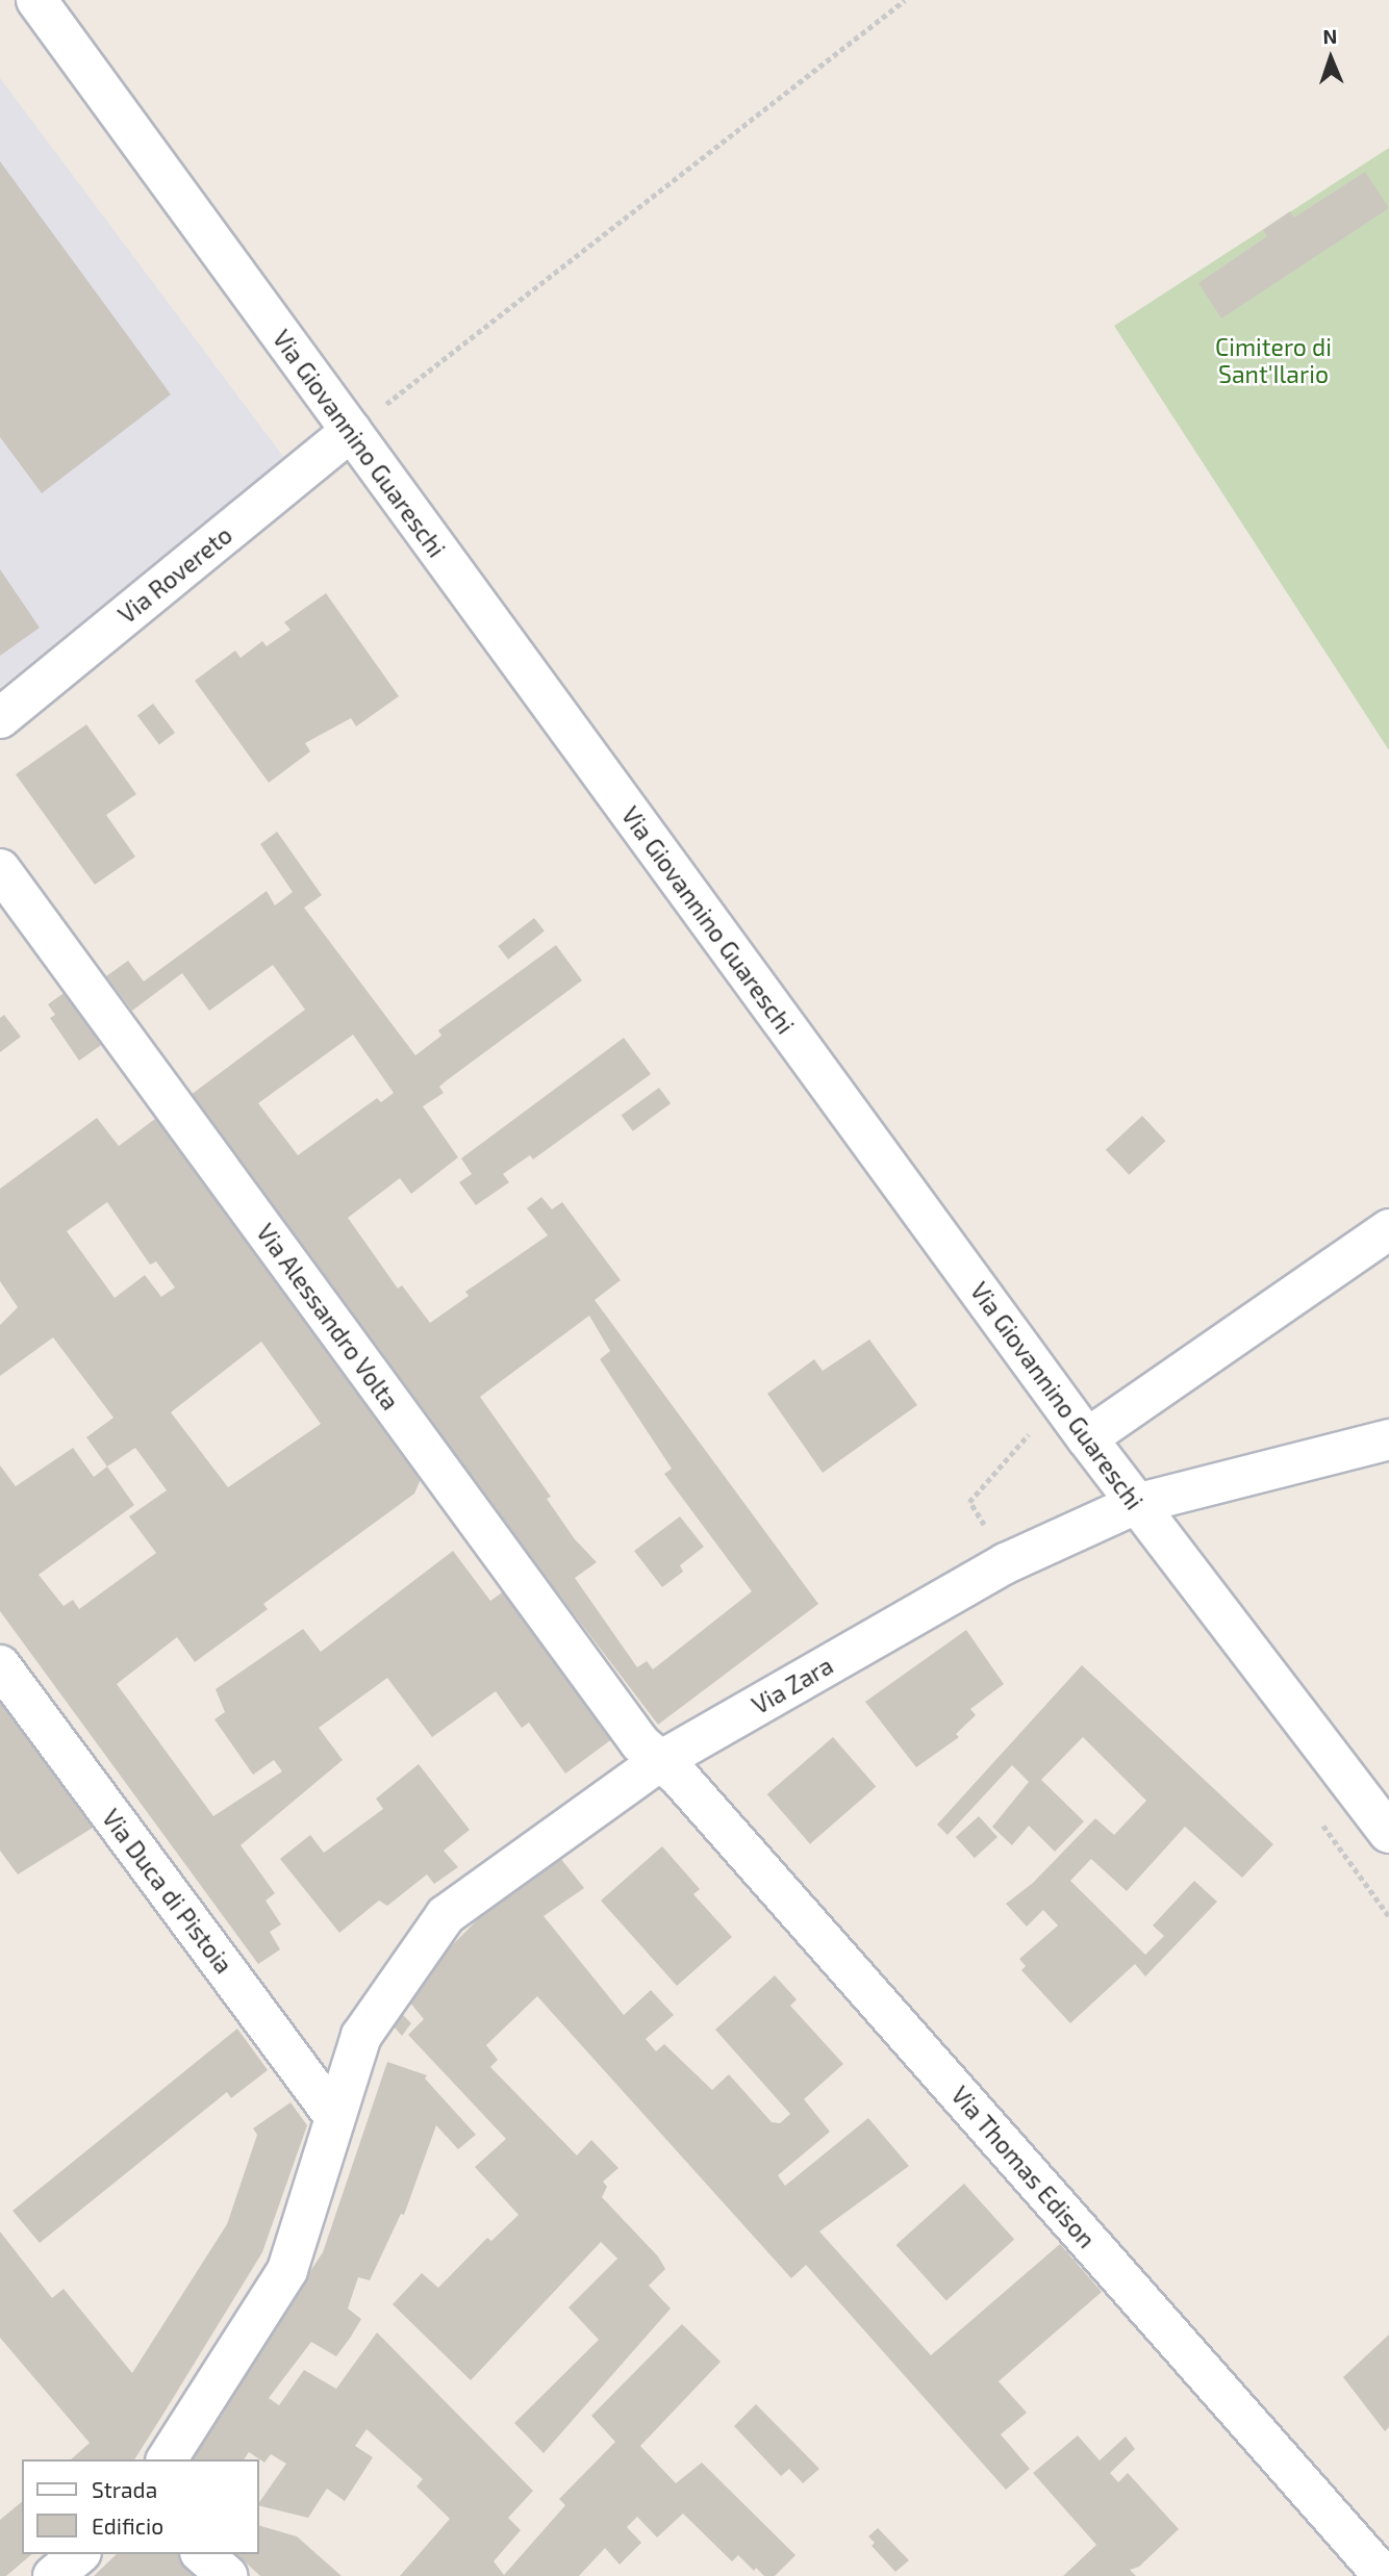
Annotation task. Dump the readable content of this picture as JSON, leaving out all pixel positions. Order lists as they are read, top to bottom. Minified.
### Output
{"streets":{"street":["Via Giovannino Guareschi","Via Rovereto","Via Alessandro Volta","Via Zara","Via Duca di Pistoia","Via Thomas Edison"]},"crossings":[["Via Giovannino Guareschi","Via Rovereto"],["Via Giovannino Guareschi","Via Zara"],["Via Alessandro Volta","Via Zara"],["Via Alessandro Volta","Via Thomas Edison"],["Via Zara","Via Duca di Pistoia"],["Via Zara","Via Thomas Edison"]],"parks":["Cimitero di Sant'Ilario"],"legend":["Strada","Edificio"],"north":"top"}
